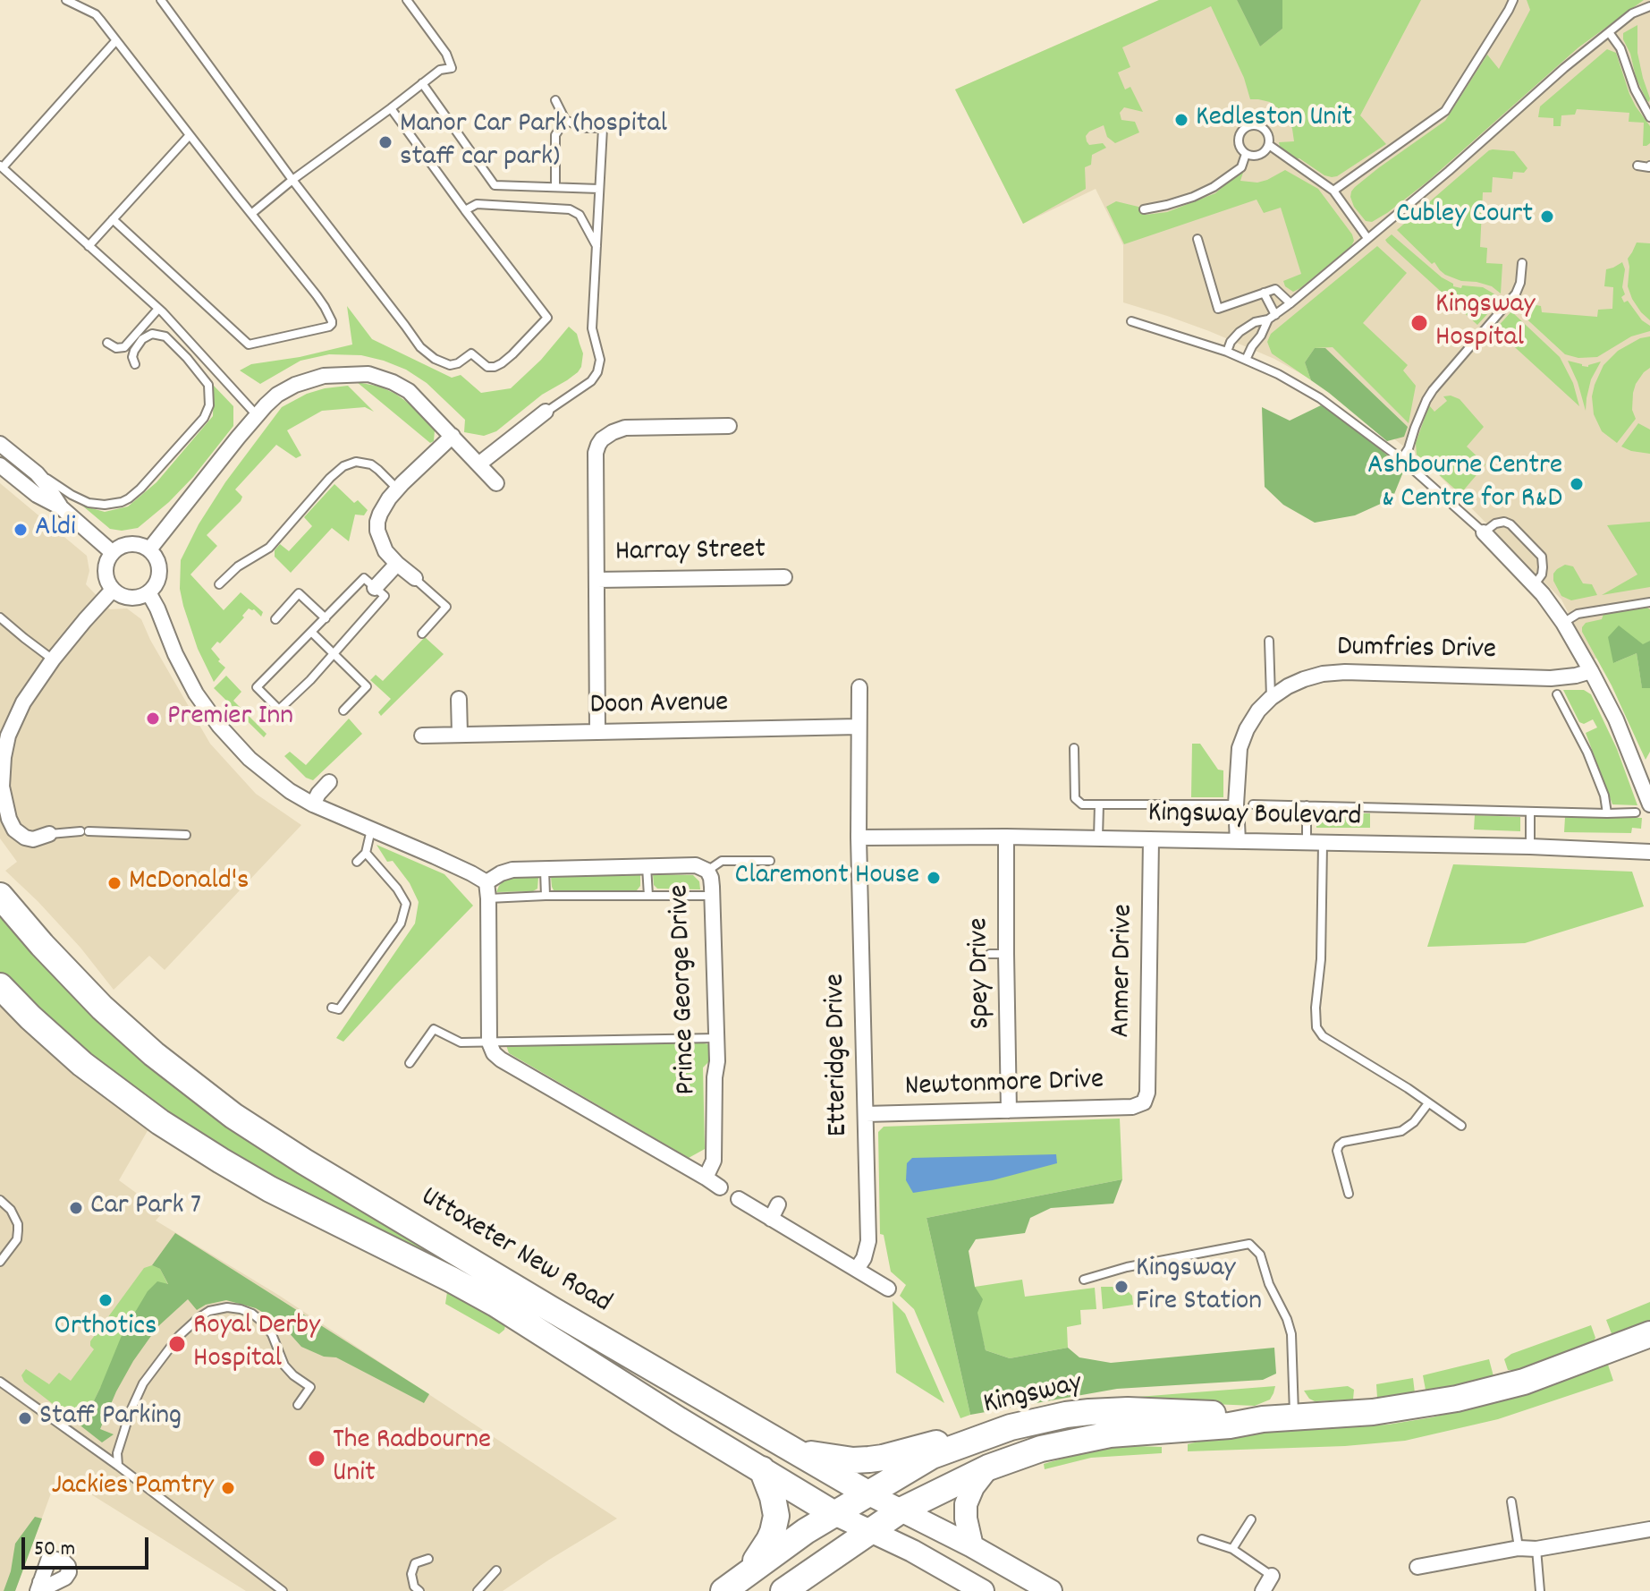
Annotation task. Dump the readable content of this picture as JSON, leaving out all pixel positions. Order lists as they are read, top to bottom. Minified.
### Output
{"streets":{"highway":["Uttoxeter New Road","Kingsway"],"street":["Harray Street","Dumfries Drive","Doon Avenue","Kingsway Boulevard","Anmer Drive","Spey Drive","Prince George Drive","Etteridge Drive","Newtonmore Drive"]},"crossings":[["Dumfries Drive","Kingsway Boulevard"],["Doon Avenue","Etteridge Drive"],["Kingsway Boulevard","Anmer Drive"],["Kingsway Boulevard","Spey Drive"],["Kingsway Boulevard","Etteridge Drive"],["Anmer Drive","Newtonmore Drive"],["Spey Drive","Newtonmore Drive"],["Etteridge Drive","Newtonmore Drive"],["Uttoxeter New Road","Kingsway"]],"places":["Kedleston Unit","Manor Car Park (hospital staff car park)","Cubley Court","Kingsway Hospital","Ashbourne Centre & Centre for R&D","Aldi","Premier Inn","Claremont House","McDonald's","Car Park 7","Kingsway Fire Station","Orthotics","Royal Derby Hospital","Staff Parking","The Radbourne Unit","Jackies Pamtry"],"scale_bar":"50 m"}
